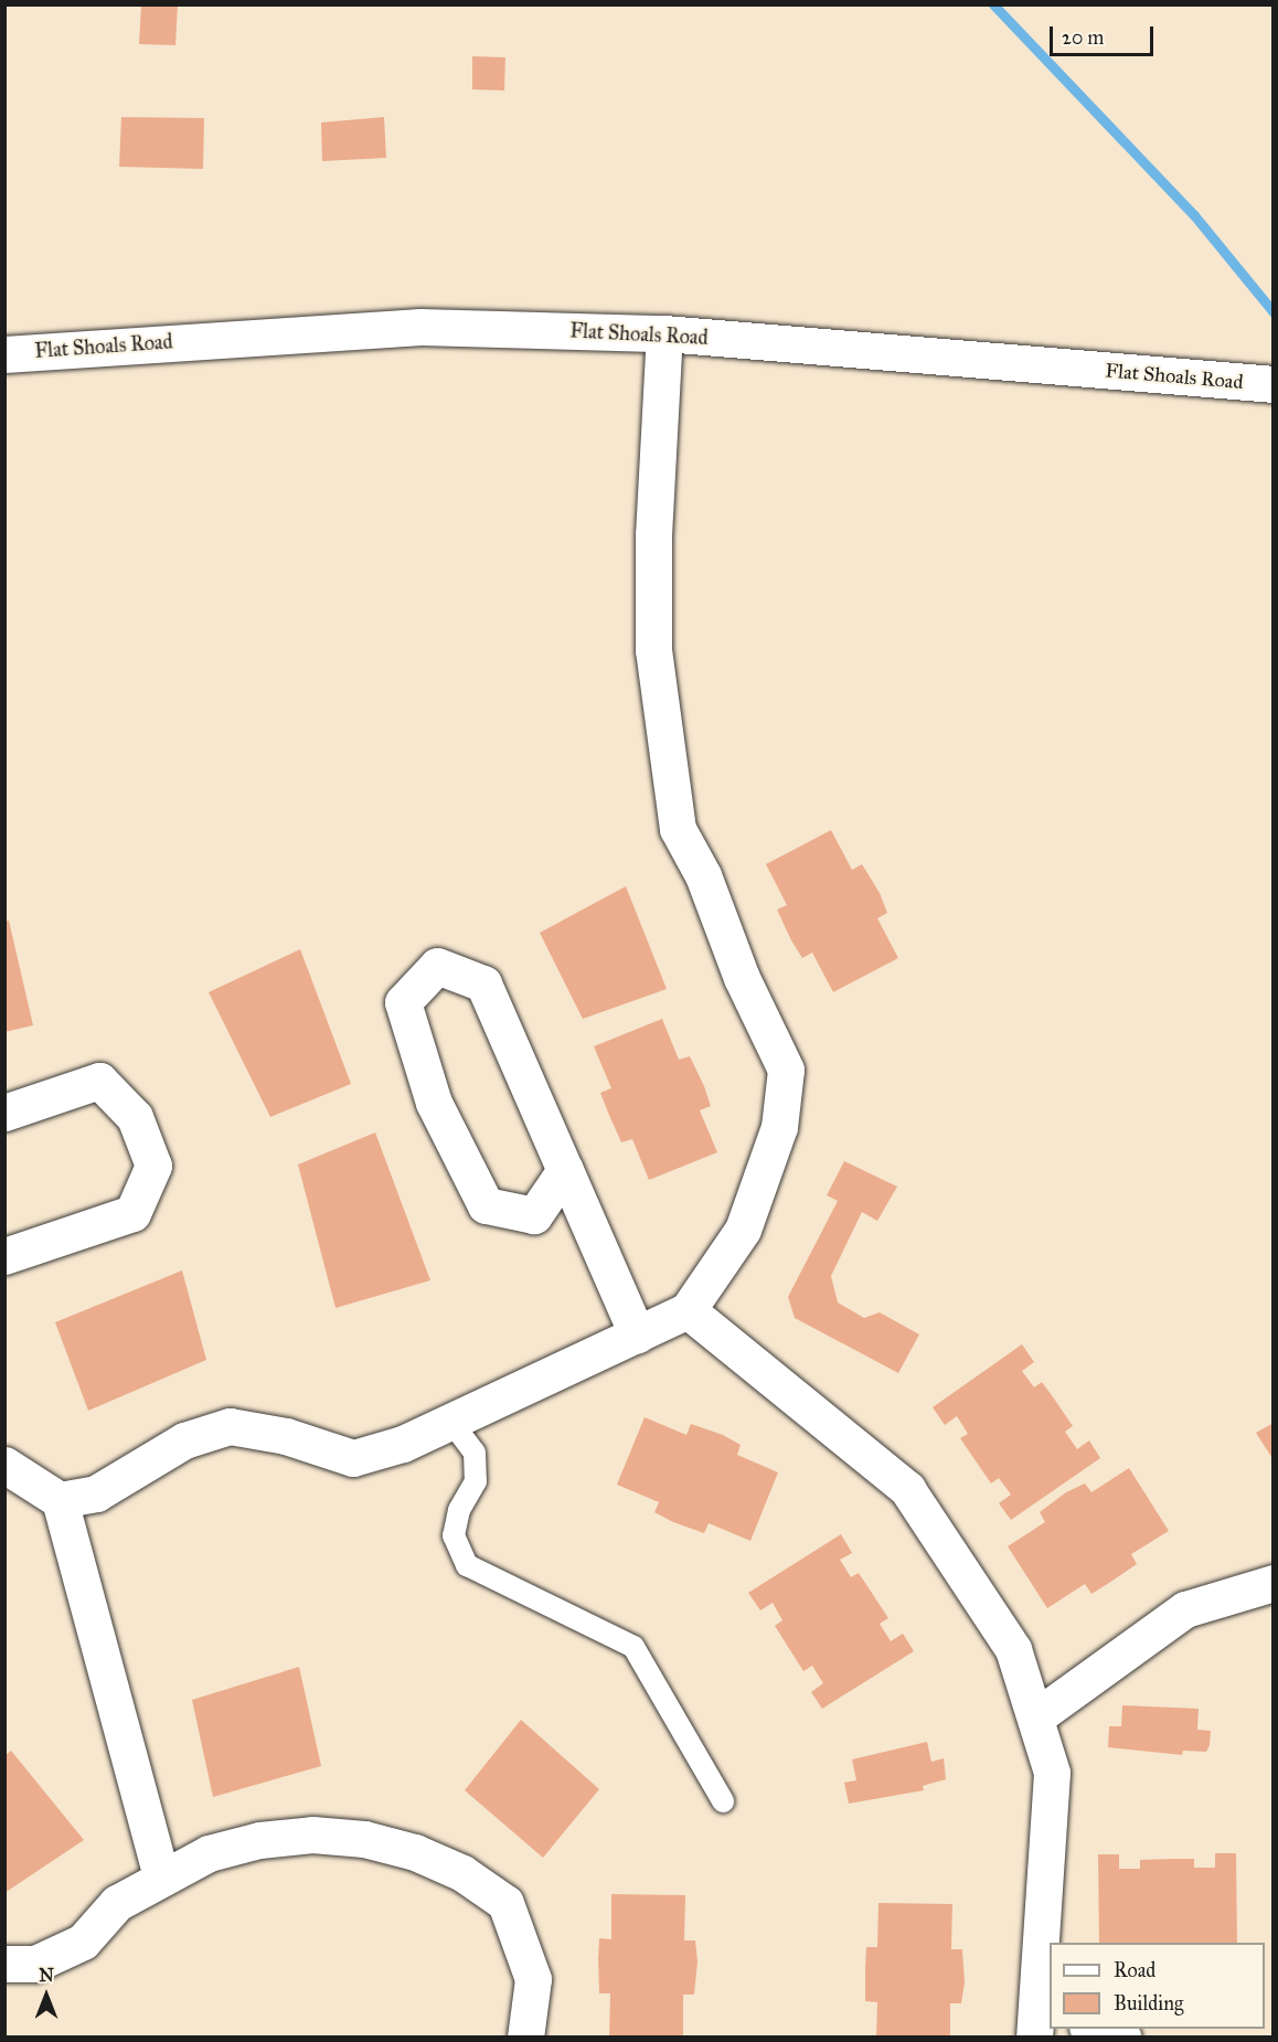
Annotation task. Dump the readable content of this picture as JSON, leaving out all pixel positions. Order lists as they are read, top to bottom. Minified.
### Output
{"streets":{"street":["Flat Shoals Road"]},"legend":["Road","Building"],"scale_bar":"20 m","north":"top"}
